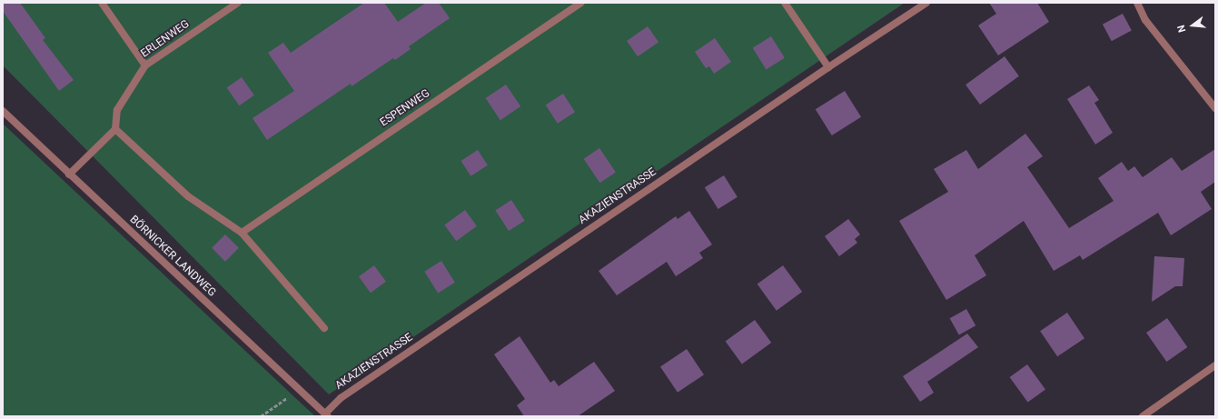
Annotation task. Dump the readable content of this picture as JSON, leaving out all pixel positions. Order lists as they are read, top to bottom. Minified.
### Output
{"streets":{"street":["ERLENWEG","ESPENWEG","AKAZIENSTRASSE","BÖRNICKER LANDWEG"]},"crossings":[["AKAZIENSTRASSE","BÖRNICKER LANDWEG"]],"north":"left"}
